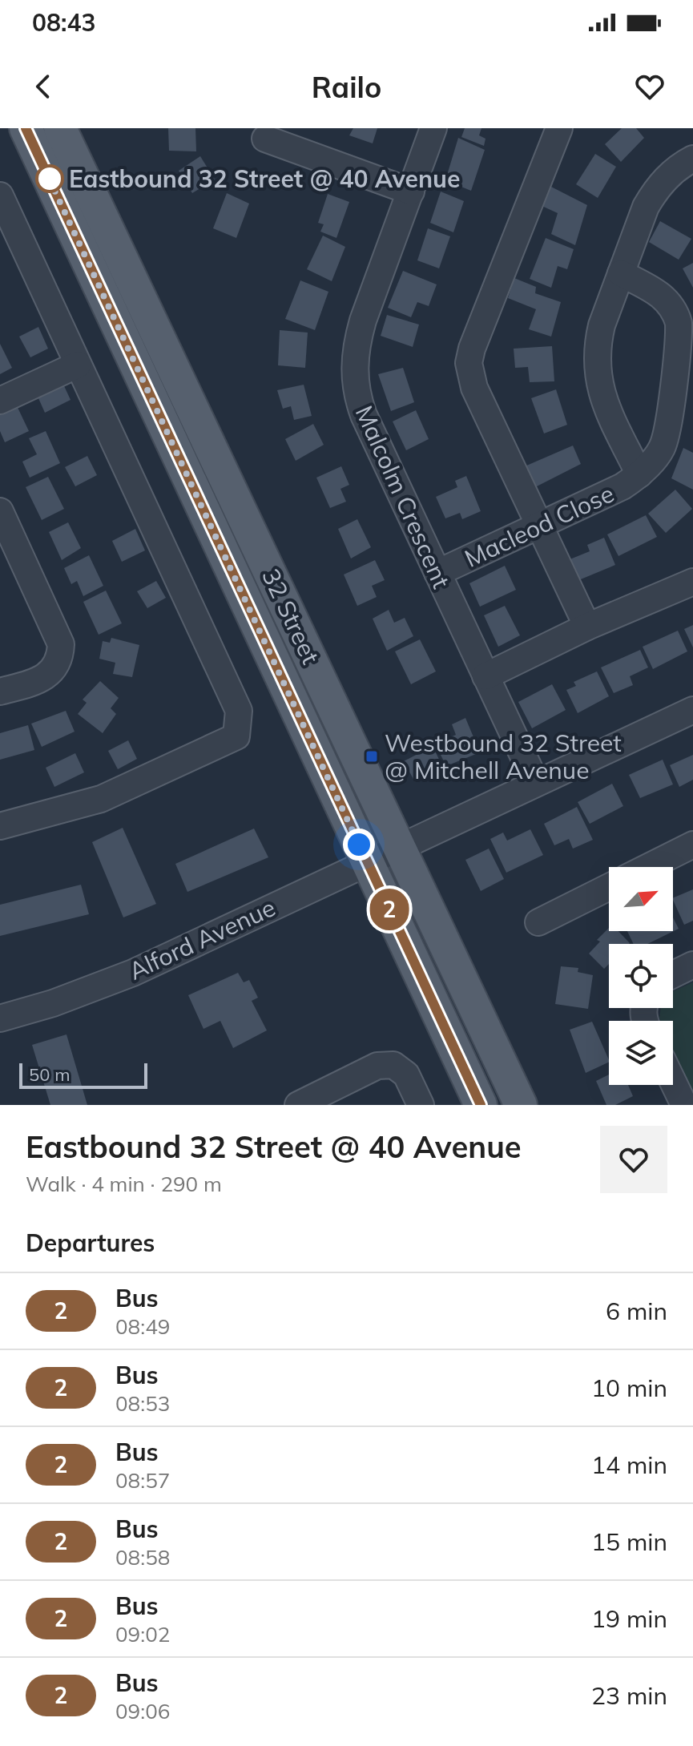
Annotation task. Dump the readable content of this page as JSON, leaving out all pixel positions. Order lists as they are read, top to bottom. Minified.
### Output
{"streets":{"main road":["32 Street"],"street":["Malcolm Crescent","Macleod Close","Alford Avenue"]},"crossings":[["Malcolm Crescent","Macleod Close"],["Malcolm Crescent","Alford Avenue"],["32 Street","Alford Avenue"]],"places":{"other":["Eastbound 32 Street @ 40 Avenue"],"transit":["Westbound 32 Street @ Mitchell Avenue"]},"lines":["bus line 2"],"scale_bar":"50 m","north":"top right","page":{"status":"08:43","header":"Railo","on_map":"2","scale":"50 m","heading":[["Eastbound 32 Street @ 40 Avenue","Walk · 4 min · 290 m"],"Departures"],"list":[{"mark":"2","name":"Bus","note":"08:49","value":"6 min"},{"mark":"2","name":"Bus","note":"08:53","value":"10 min"},{"mark":"2","name":"Bus","note":"08:57","value":"14 min"},{"mark":"2","name":"Bus","note":"08:58","value":"15 min"},{"mark":"2","name":"Bus","note":"09:02","value":"19 min"},{"mark":"2","name":"Bus","note":"09:06","value":"23 min"}]}}
